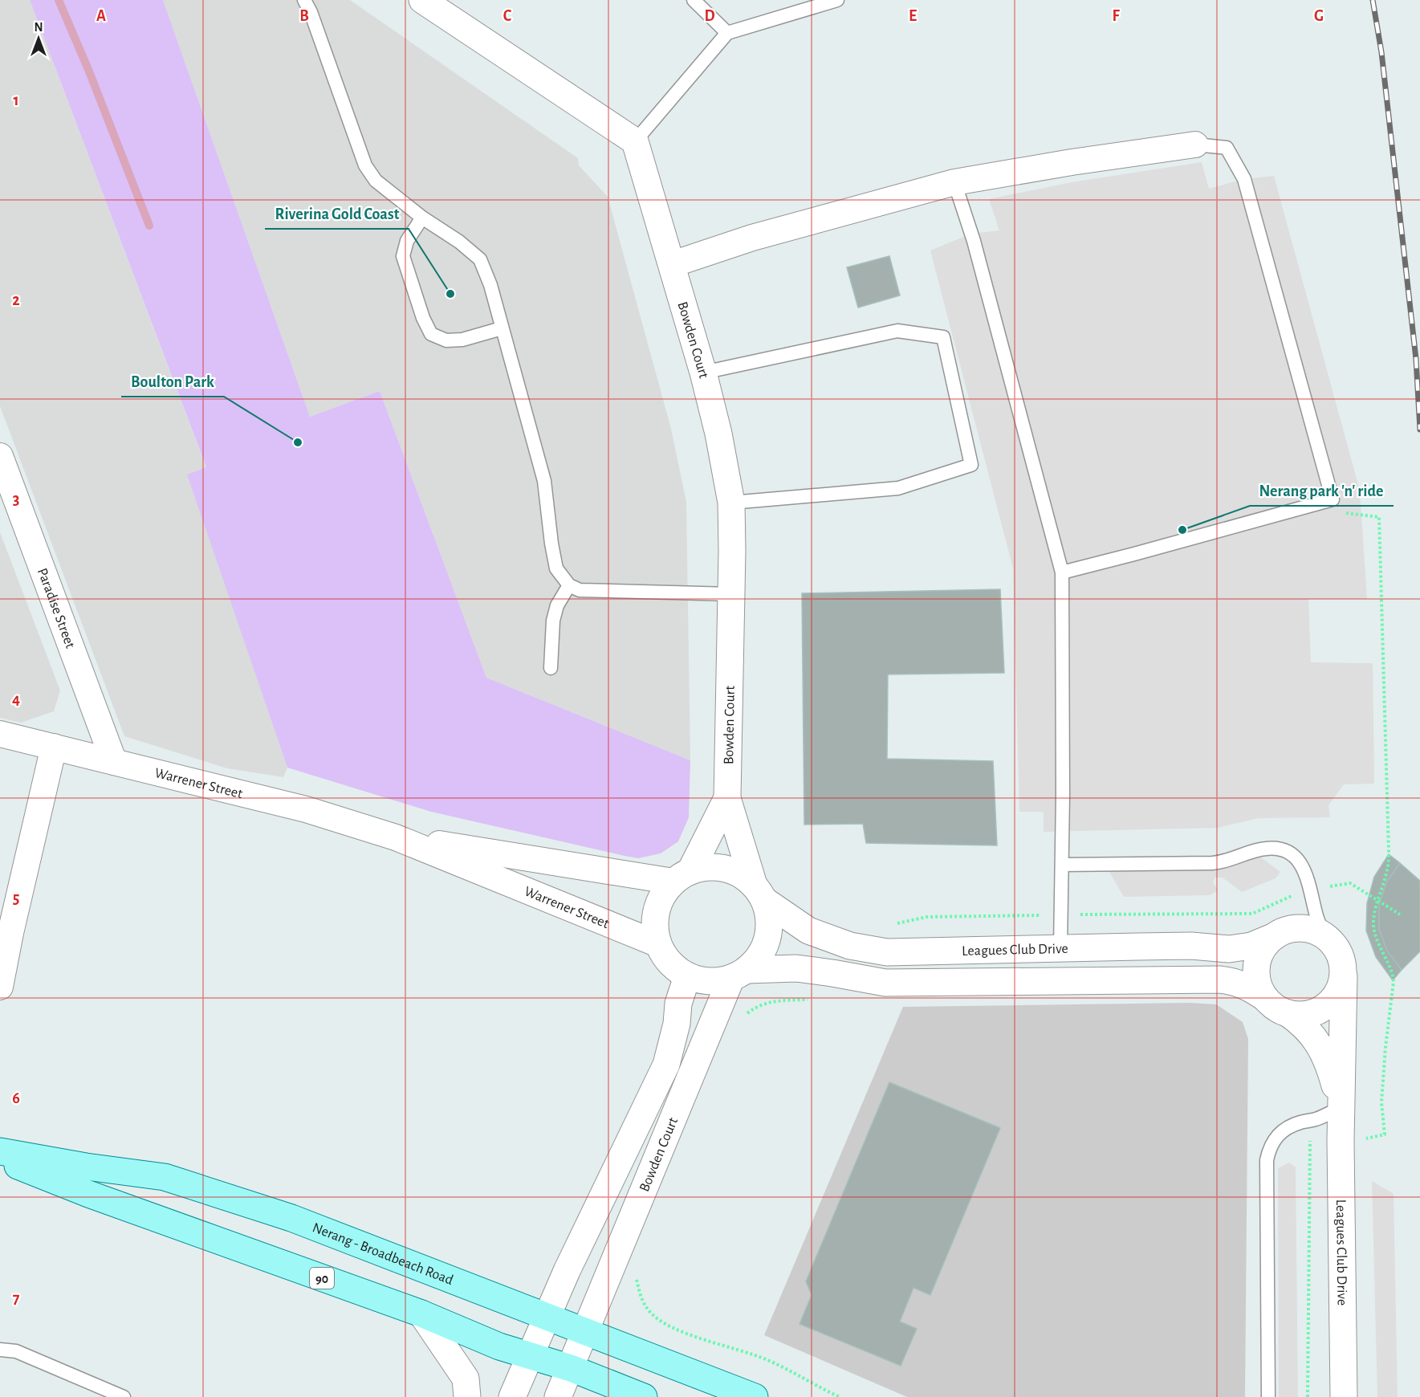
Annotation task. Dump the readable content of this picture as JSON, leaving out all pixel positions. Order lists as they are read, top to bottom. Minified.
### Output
{"streets":{"main road":["Nerang - Broadbeach Road","90"],"street":["Bowden Court","Paradise Street","Warrener Street","Leagues Club Drive"]},"crossings":[["Bowden Court","Warrener Street"],["Bowden Court","Leagues Club Drive"],["Bowden Court","Nerang - Broadbeach Road"],["Bowden Court","90"],["Paradise Street","Warrener Street"],["Warrener Street","Leagues Club Drive"]],"places":["Riverina Gold Coast","Boulton Park","Nerang park 'n' ride"],"north":"top","grid":{"columns":["A","B","C","D","E","F","G"],"rows":["1","2","3","4","5","6","7"]}}
